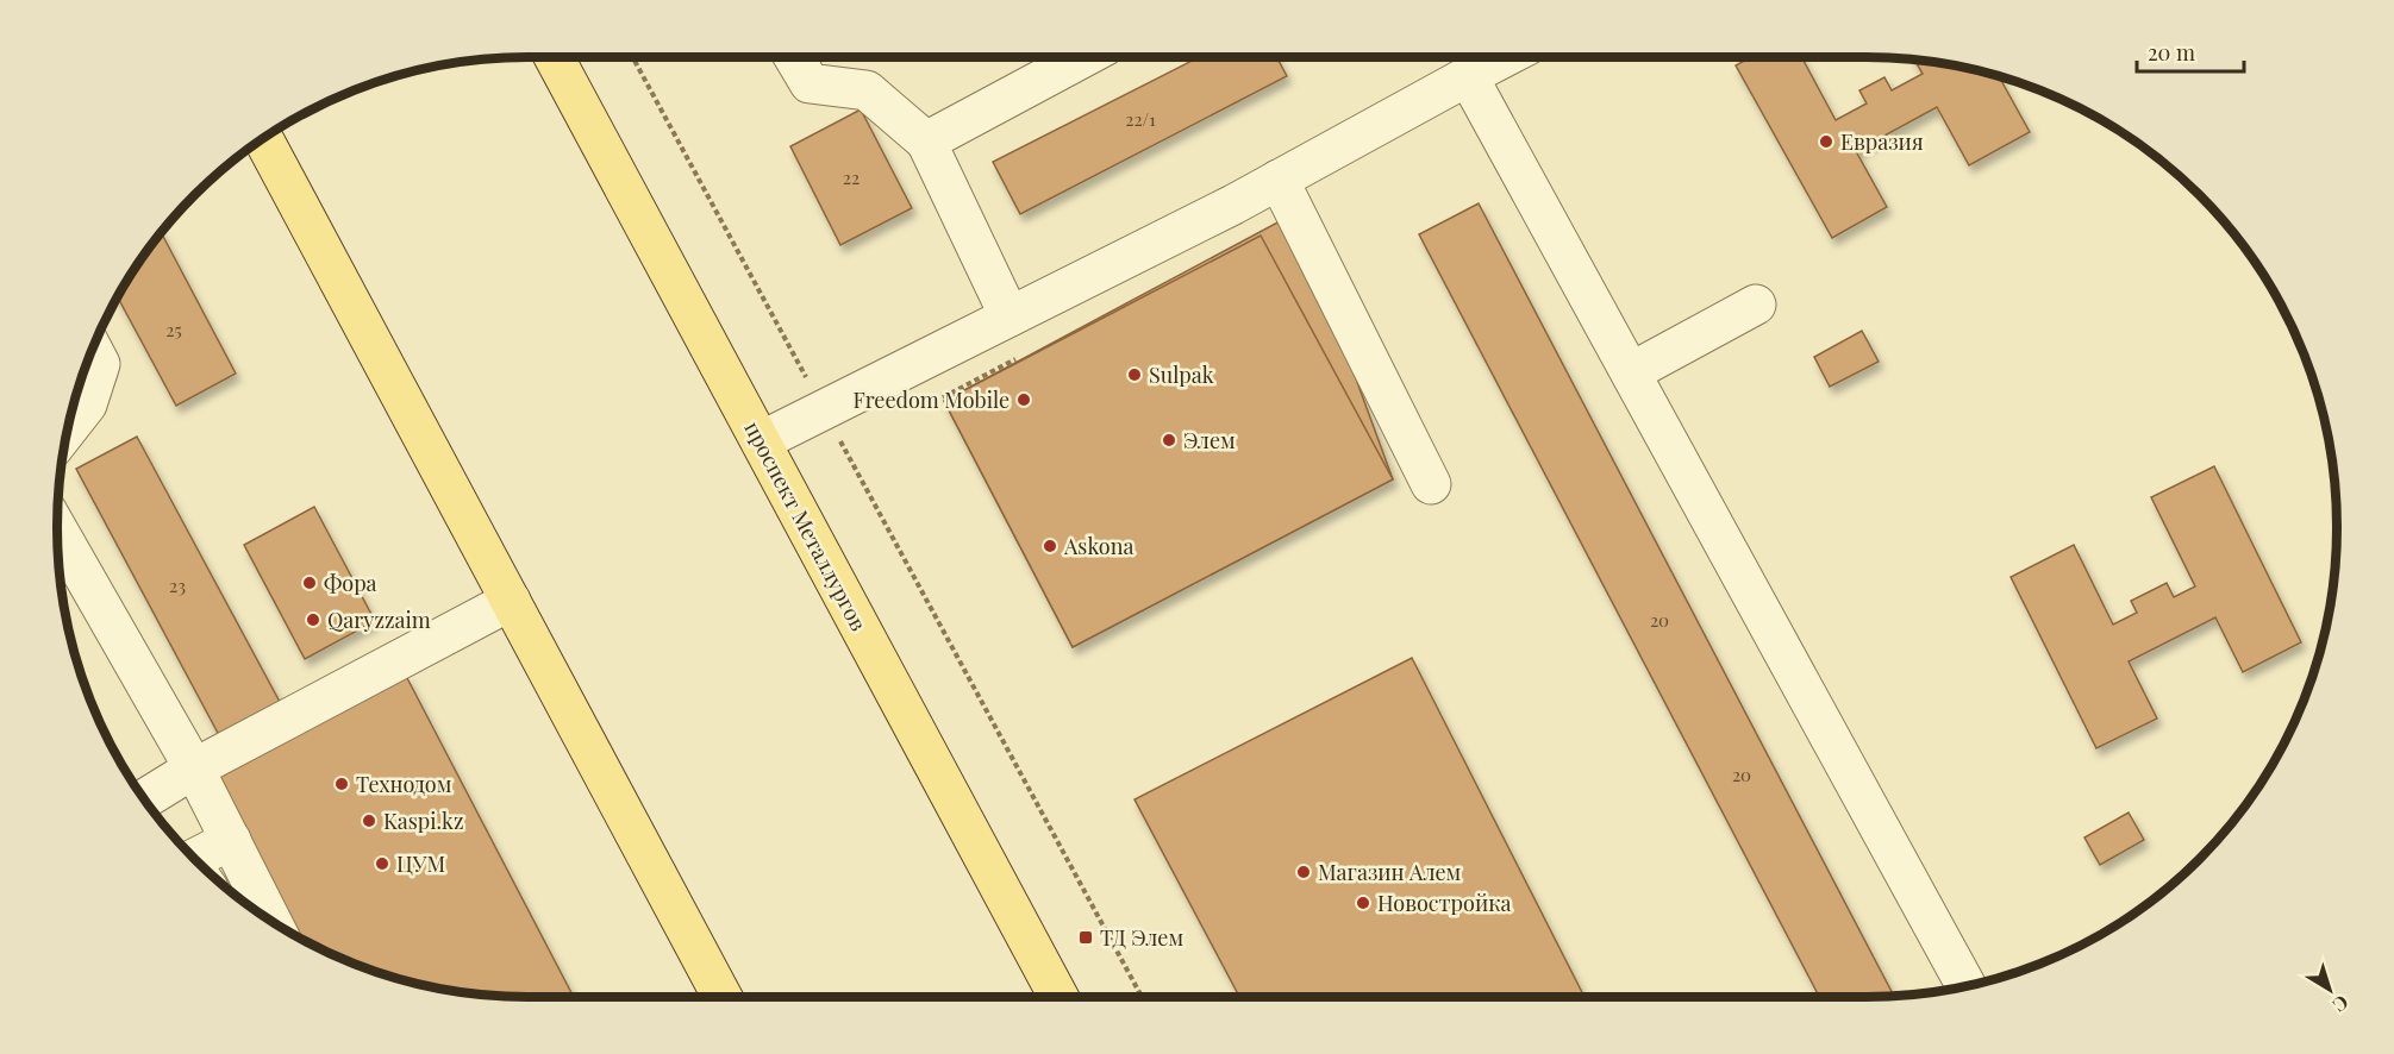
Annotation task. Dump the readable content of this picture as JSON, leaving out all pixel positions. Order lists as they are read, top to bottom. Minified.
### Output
{"streets":{"main road":["проспект Металлургов"]},"places":{"other":["Евразия","Sulpak","Freedom Mobile","Элем","Askona","Фора","Qaryzzaim","Технодом","Kaspi.kz","ЦУМ","Магазин Алем","Новостройка"],"transit":["ТД Элем"]},"house_numbers":["22/1","22","25","23","20","20"],"scale_bar":"20 m","north":"bottom right"}
